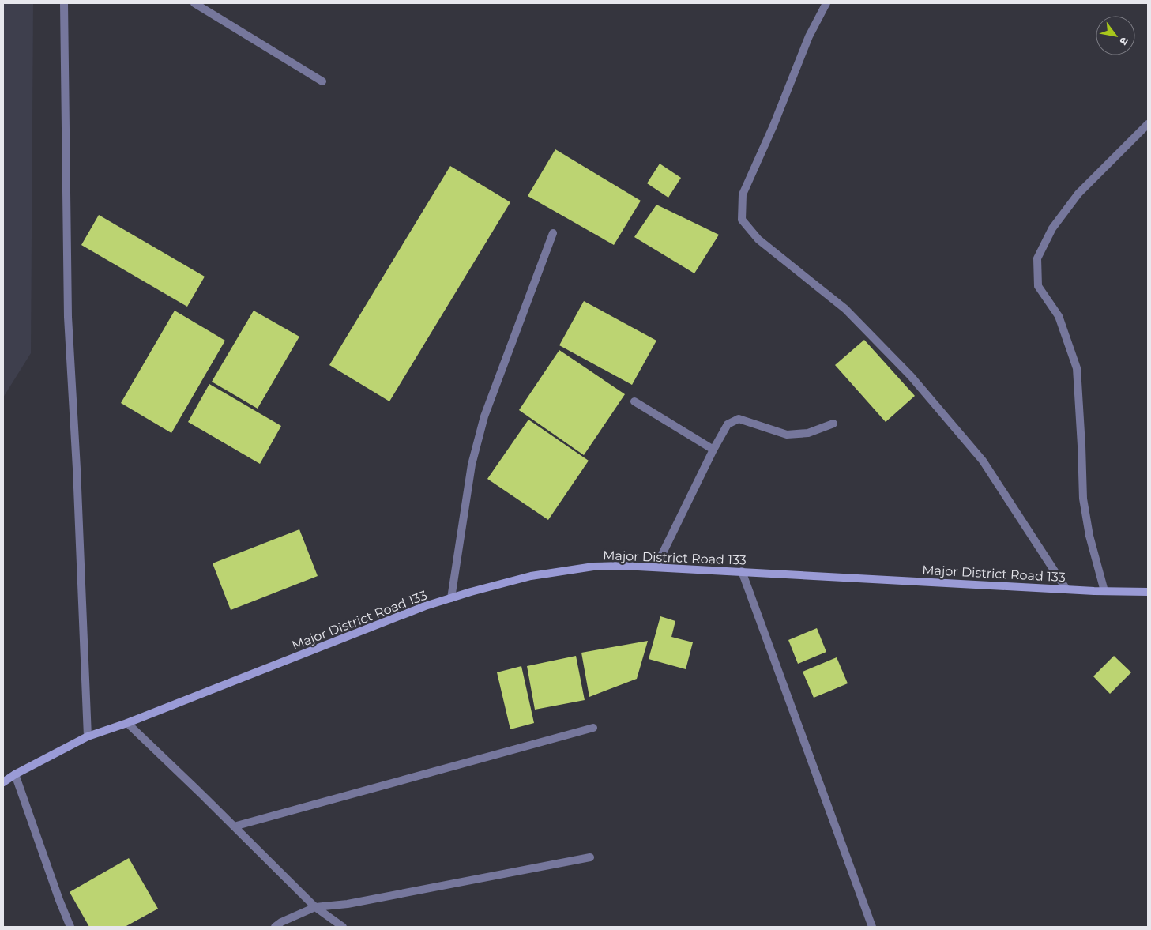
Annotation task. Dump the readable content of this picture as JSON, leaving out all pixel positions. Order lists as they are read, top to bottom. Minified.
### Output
{"streets":{"main road":["Major District Road 133"]},"north":"bottom right"}
